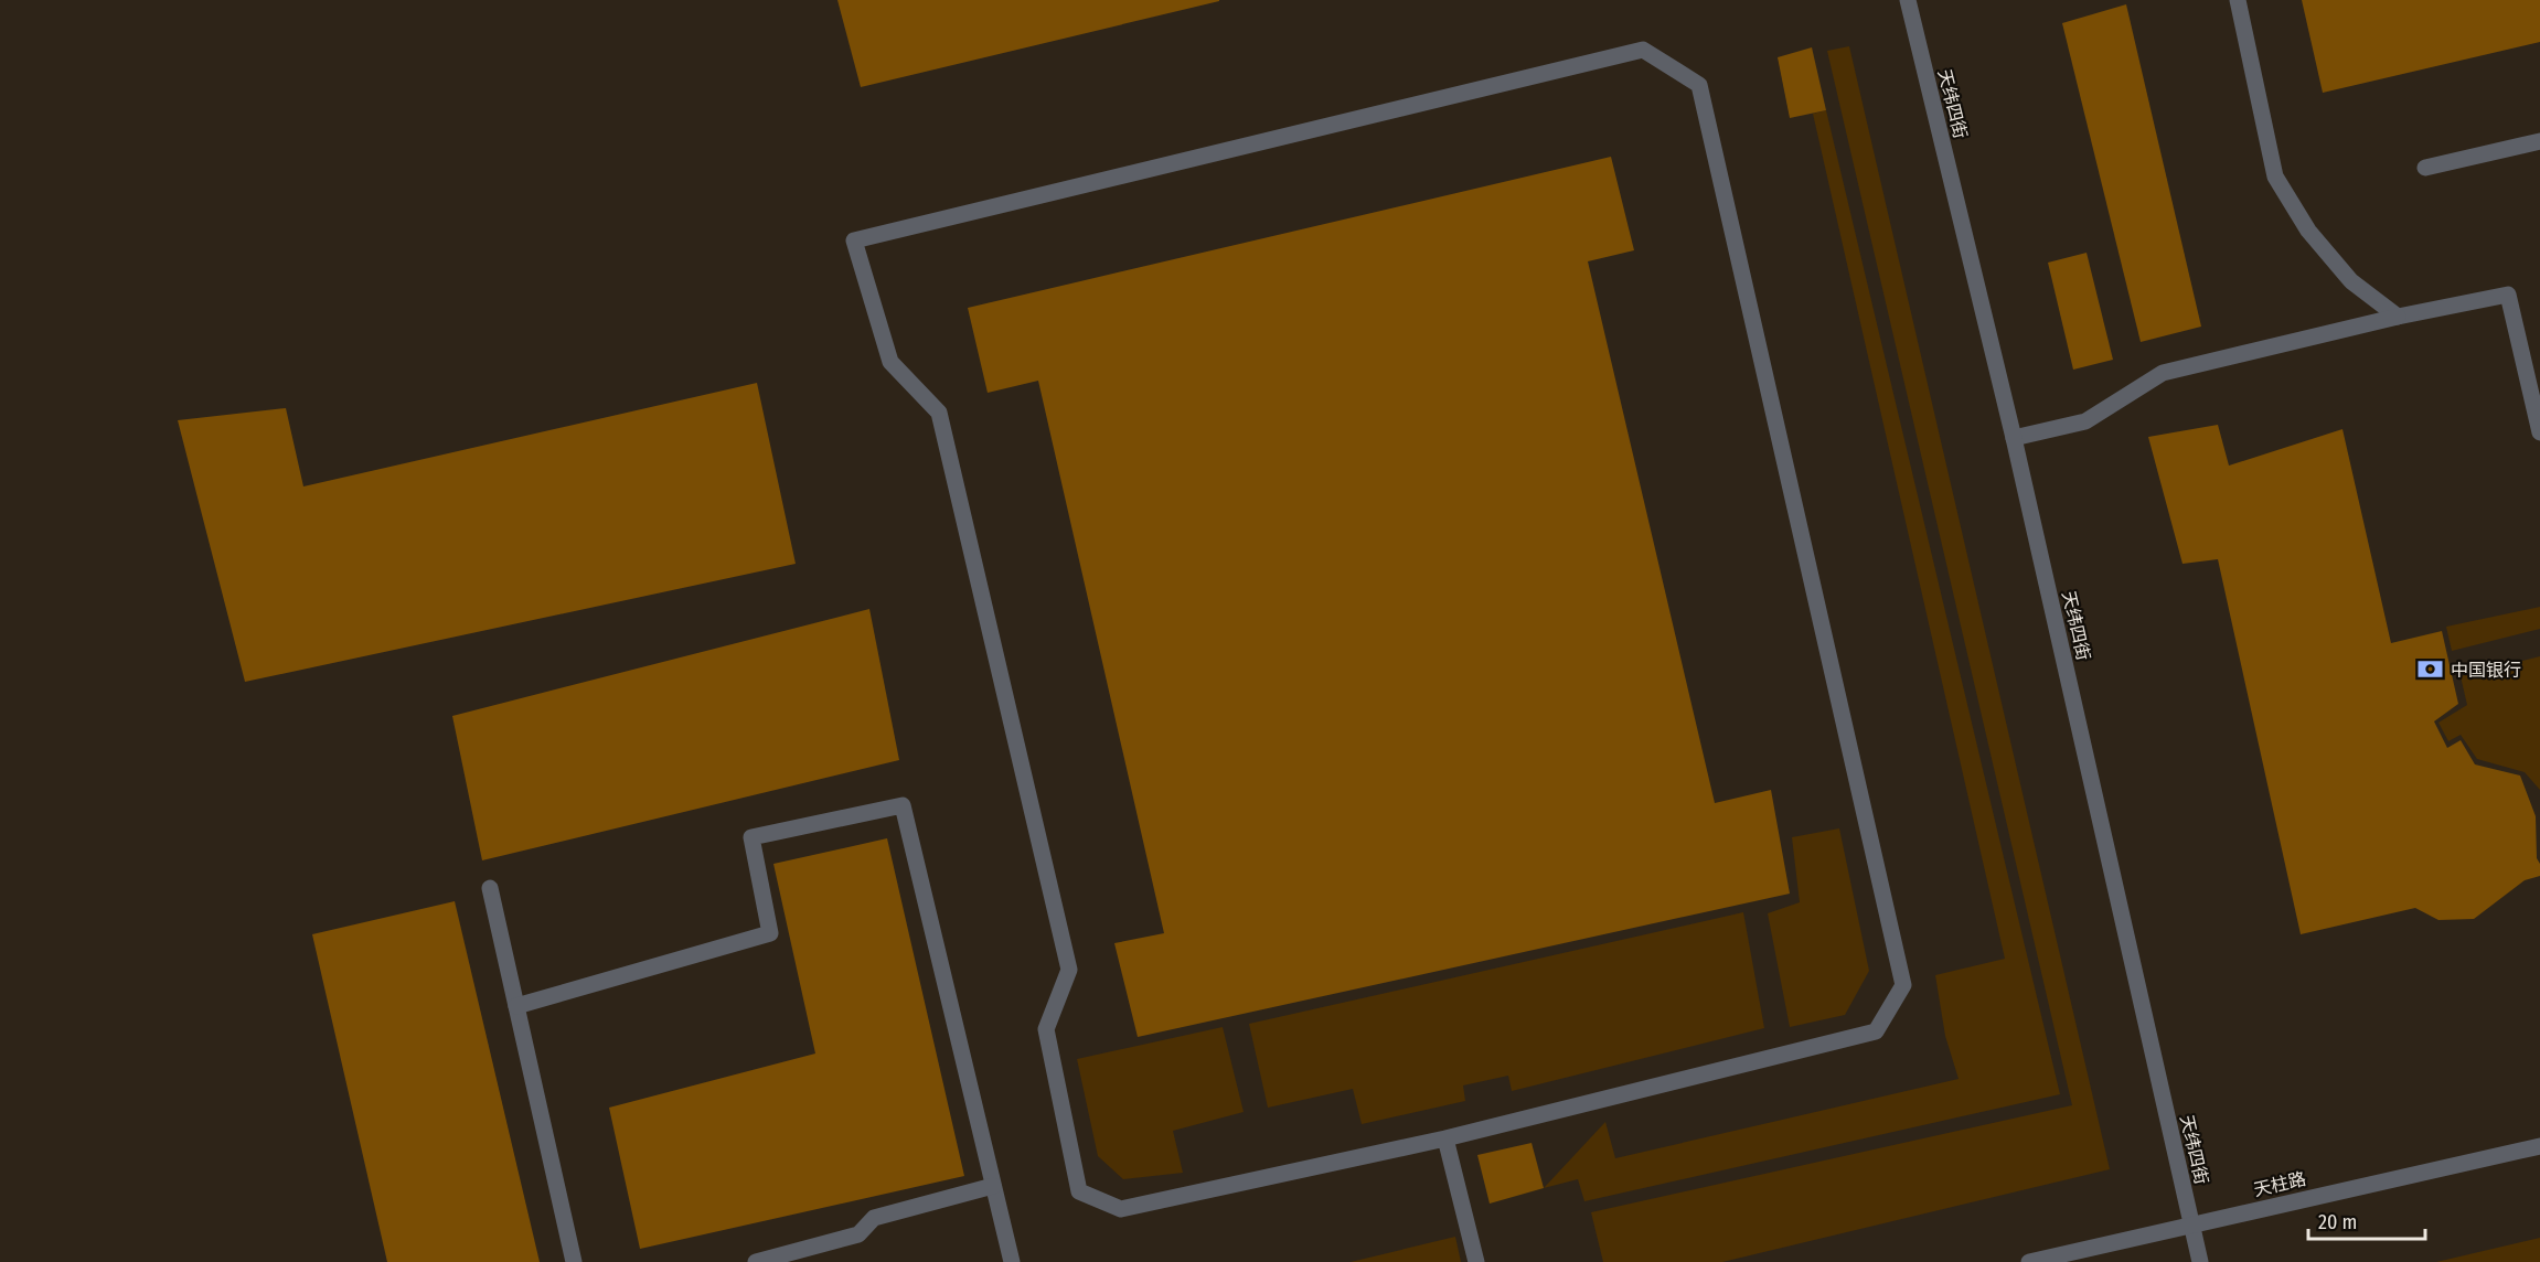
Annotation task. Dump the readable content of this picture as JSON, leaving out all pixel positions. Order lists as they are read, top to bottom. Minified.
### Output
{"streets":{"street":["天纬四街","天柱路"]},"crossings":[["天纬四街","天柱路"]],"places":{"bank":["中国银行"]},"scale_bar":"20 m"}
